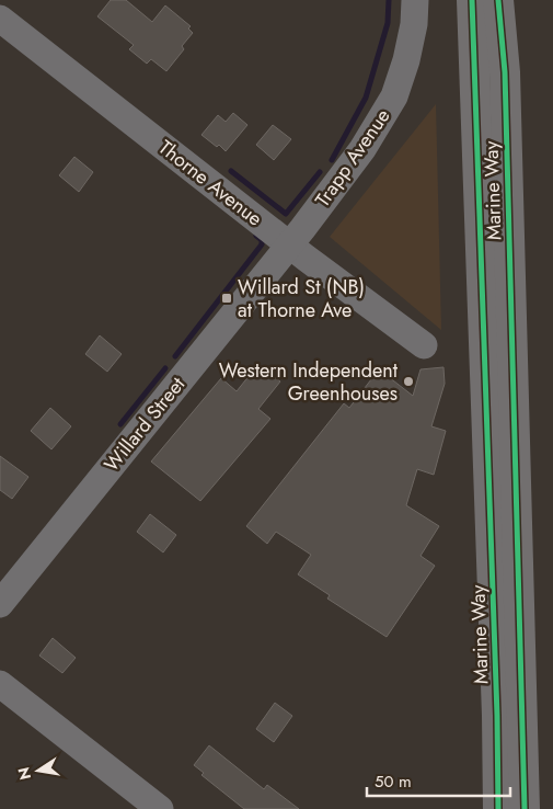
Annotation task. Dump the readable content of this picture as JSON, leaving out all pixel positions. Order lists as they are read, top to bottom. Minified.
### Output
{"streets":{"main road":["Marine Way"],"street":["Trapp Avenue","Thorne Avenue","Willard Street"]},"crossings":[["Trapp Avenue","Thorne Avenue"],["Trapp Avenue","Willard Street"],["Thorne Avenue","Willard Street"]],"places":{"transit":["Willard St (NB) at Thorne Ave"],"other":["Western Independent Greenhouses"]},"scale_bar":"50 m","north":"left"}
